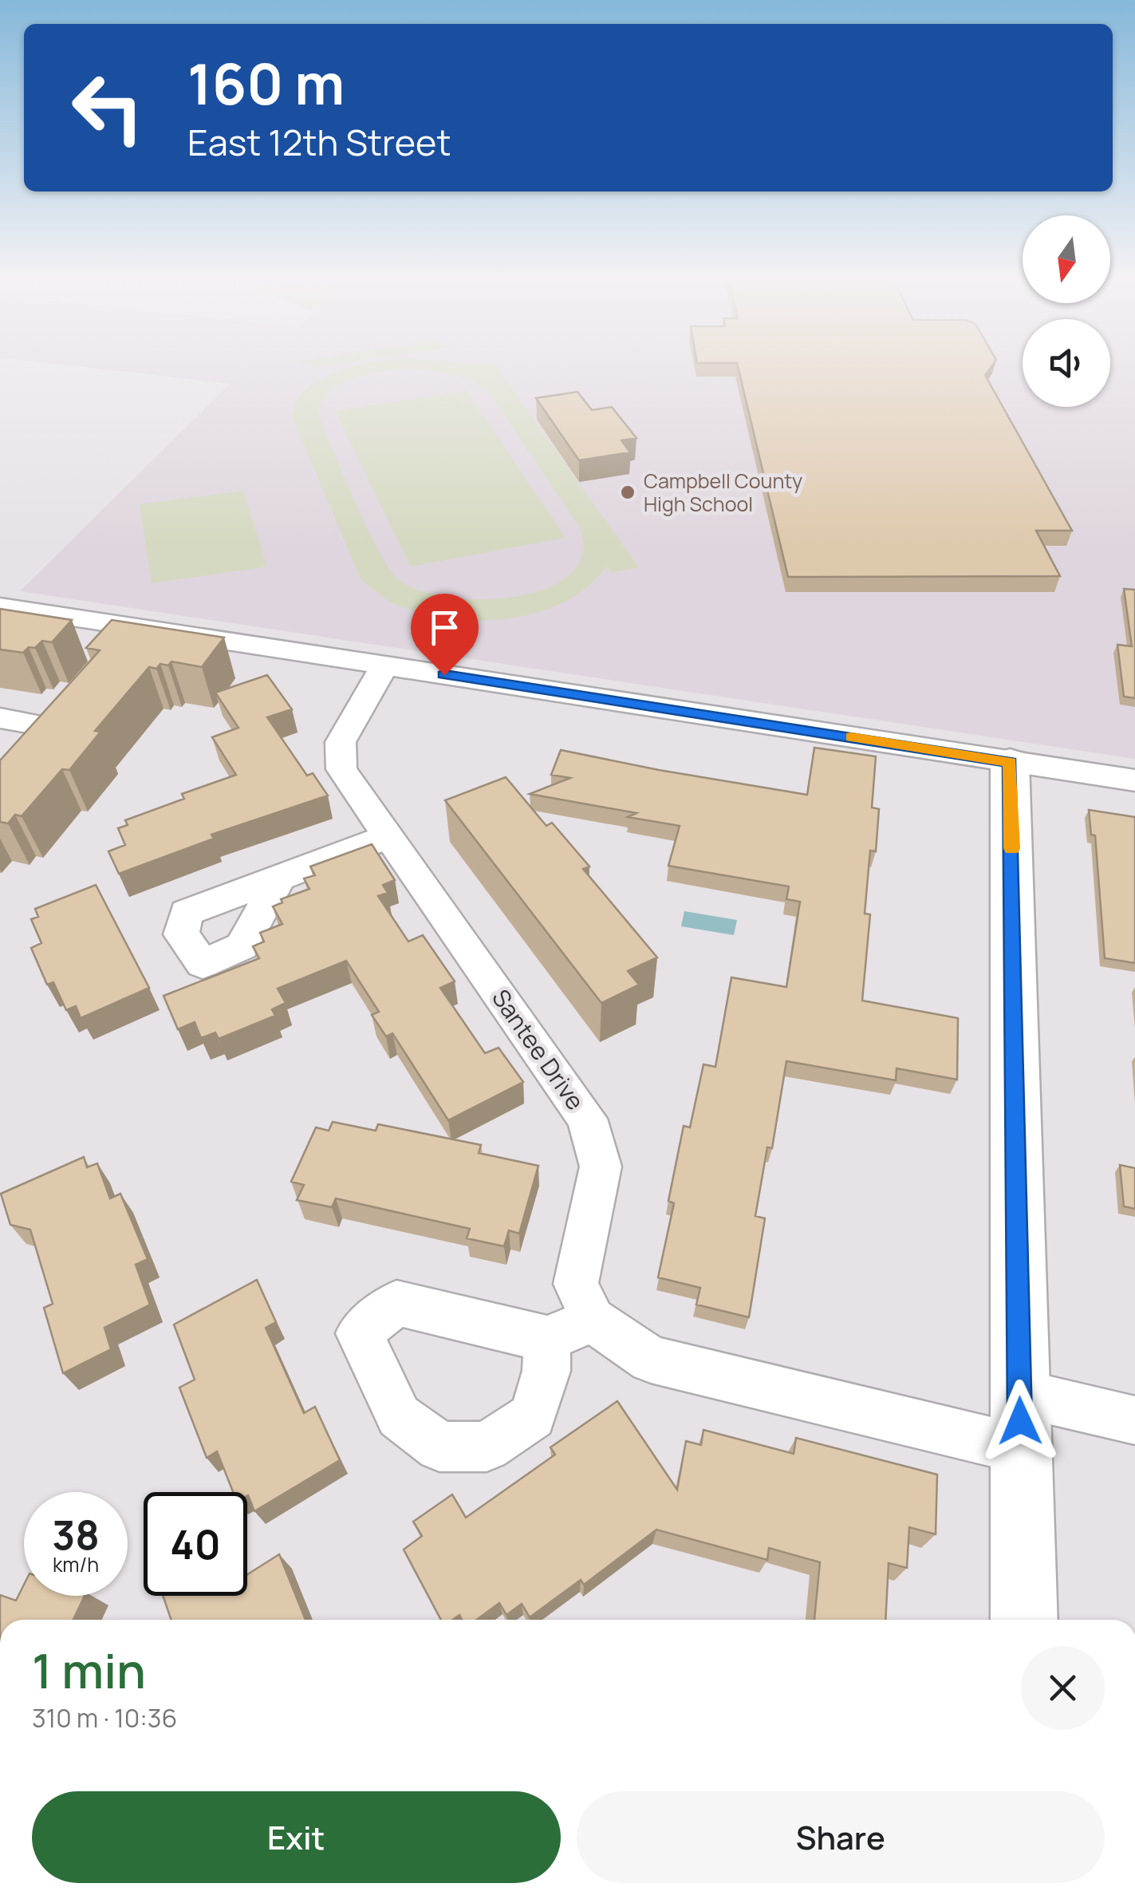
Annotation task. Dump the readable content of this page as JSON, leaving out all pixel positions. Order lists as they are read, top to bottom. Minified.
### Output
{"streets":{"street":["Santee Drive"]},"places":["Campbell County High School"],"north":"bottom","page":{"turn":["160 m","East 12th Street"],"speed":"38 km/h","limit":"40","heading":["1 min","310 m · 10:36"],"buttons":["Exit","Share"]}}
